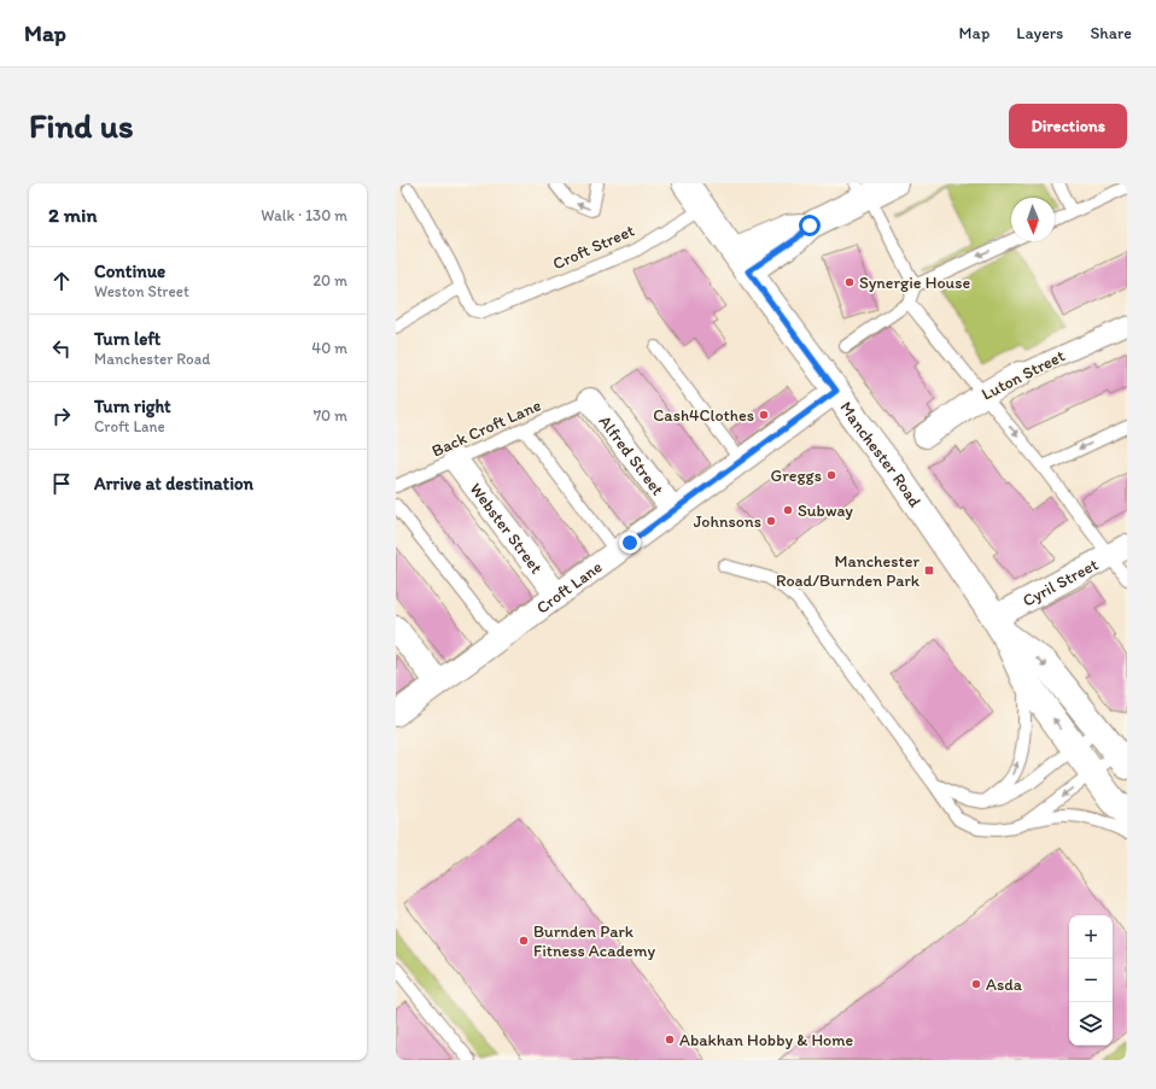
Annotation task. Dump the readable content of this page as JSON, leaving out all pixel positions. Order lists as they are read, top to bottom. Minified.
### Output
{"streets":{"main road":["Manchester Road"],"street":["Luton Street","Alfred Street","Webster Street","Cyril Street","Croft Lane"],"lane":["Croft Street","Back Croft Lane"]},"crossings":[["Croft Street","Manchester Road"],["Back Croft Lane","Alfred Street"],["Back Croft Lane","Webster Street"],["Manchester Road","Cyril Street"],["Manchester Road","Croft Lane"],["Alfred Street","Croft Lane"],["Webster Street","Croft Lane"]],"places":{"other":["Synergie House","Cash4Clothes","Greggs","Subway","Johnsons","Burnden Park Fitness Academy","Asda","Abakhan Hobby & Home"],"transit":["Manchester Road/Burnden Park"]},"north":"bottom","page":{"header":"Map","nav":["Map","Layers","Share"],"buttons":"Directions","title":"Find us","heading":["2 min","Walk · 130 m"],"list":[["Continue","Weston Street","20 m"],["Turn left","Manchester Road","40 m"],["Turn right","Croft Lane","70 m"],"Arrive at destination"],"map_buttons":["+","−"]}}
